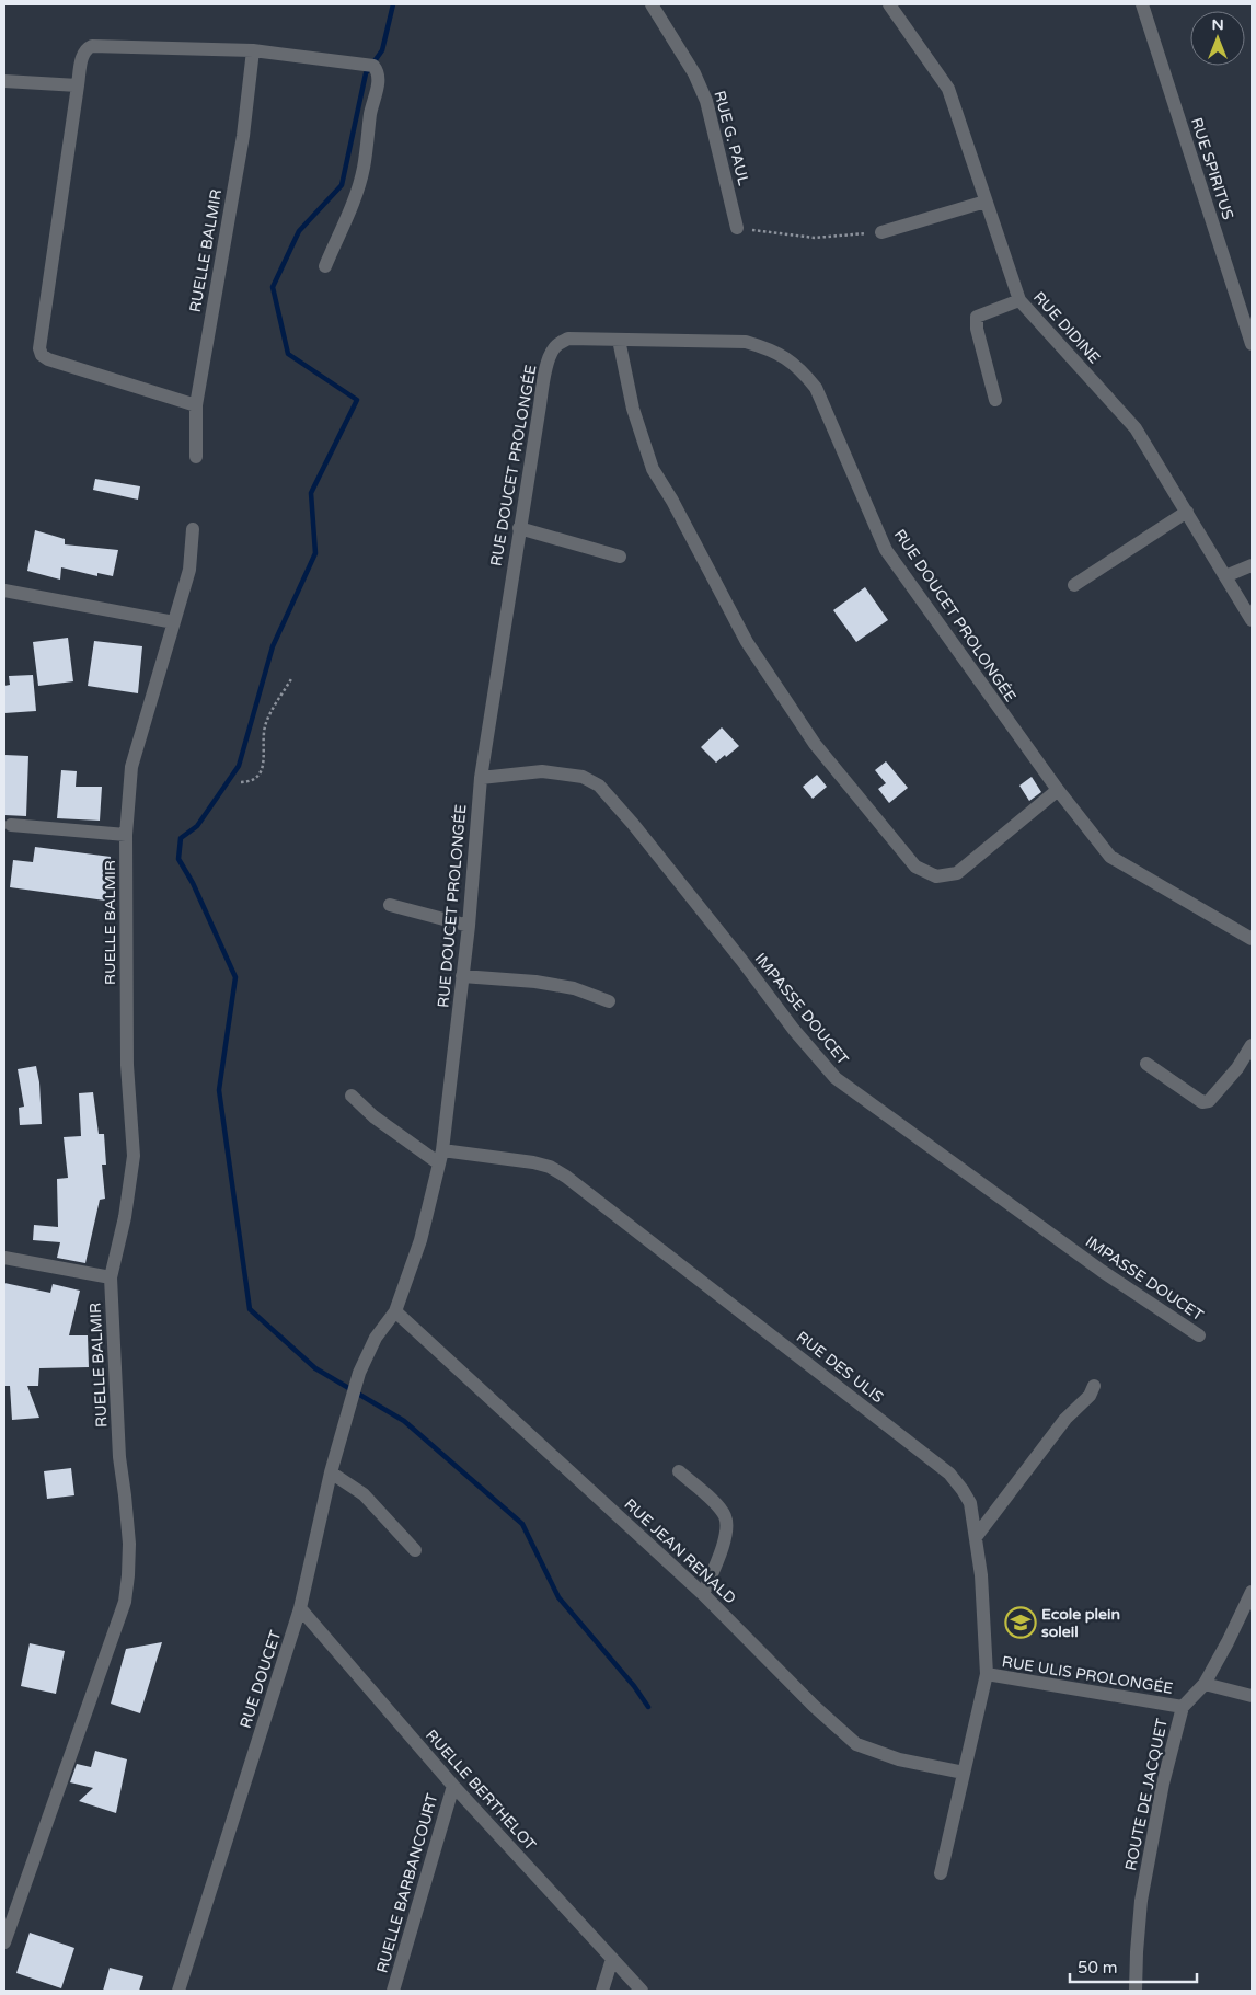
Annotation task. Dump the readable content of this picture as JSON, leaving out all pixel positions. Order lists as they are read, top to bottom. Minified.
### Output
{"streets":{"street":["RUE G. PAUL","RUE SPIRITUS","RUELLE BALMIR","RUE DIDINE","RUE DOUCET PROLONGÉE","IMPASSE DOUCET","RUE DES ULIS","RUE JEAN RENALD","RUE ULIS PROLONGÉE","RUE DOUCET","RUELLE BERTHELOT","ROUTE DE JACQUET","RUELLE BARBANCOURT"]},"crossings":[["RUE DOUCET PROLONGÉE","IMPASSE DOUCET"],["RUE DOUCET PROLONGÉE","RUE DES ULIS"],["RUE DOUCET PROLONGÉE","RUE JEAN RENALD"],["RUE DOUCET PROLONGÉE","RUE DOUCET"],["RUE DES ULIS","RUE JEAN RENALD"],["RUE DES ULIS","RUE ULIS PROLONGÉE"],["RUE ULIS PROLONGÉE","ROUTE DE JACQUET"],["RUE DOUCET","RUELLE BERTHELOT"],["RUELLE BERTHELOT","RUELLE BARBANCOURT"]],"places":{"school or university":["Ecole plein soleil"]},"scale_bar":"50 m","north":"top"}
